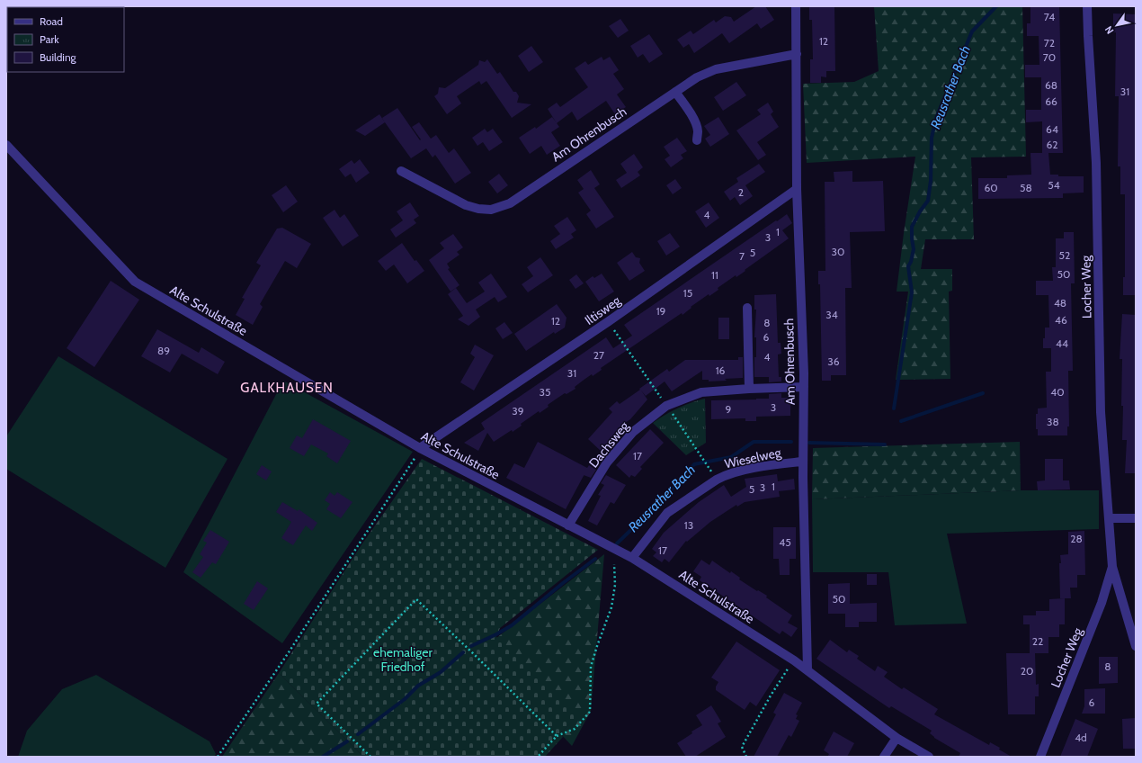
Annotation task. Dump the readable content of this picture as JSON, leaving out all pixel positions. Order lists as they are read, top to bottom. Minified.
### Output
{"streets":{"street":["Am Ohrenbusch","Locher Weg","Alte Schulstraße","Iltisweg","Dachsweg","Wieselweg"]},"crossings":[["Am Ohrenbusch","Alte Schulstraße"],["Am Ohrenbusch","Iltisweg"],["Am Ohrenbusch","Dachsweg"],["Am Ohrenbusch","Wieselweg"],["Alte Schulstraße","Iltisweg"],["Alte Schulstraße","Dachsweg"],["Alte Schulstraße","Wieselweg"]],"districts":["GALKHAUSEN"],"water":["Reusrather Bach"],"parks":["ehemaliger Friedhof"],"house_numbers":["74","12","72","70","68","31","66","64","62","54","60","58","2","4","1","3","30","5","52","7","50","11","15","48","19","34","46","12","8","6","44","89","27","4","36","16","31","35","40","3","9","39","38","17","1","3","5","13","28","45","17","50","22","8","20","6","4d"],"legend":["Road","Park","Building"],"north":"bottom left"}
